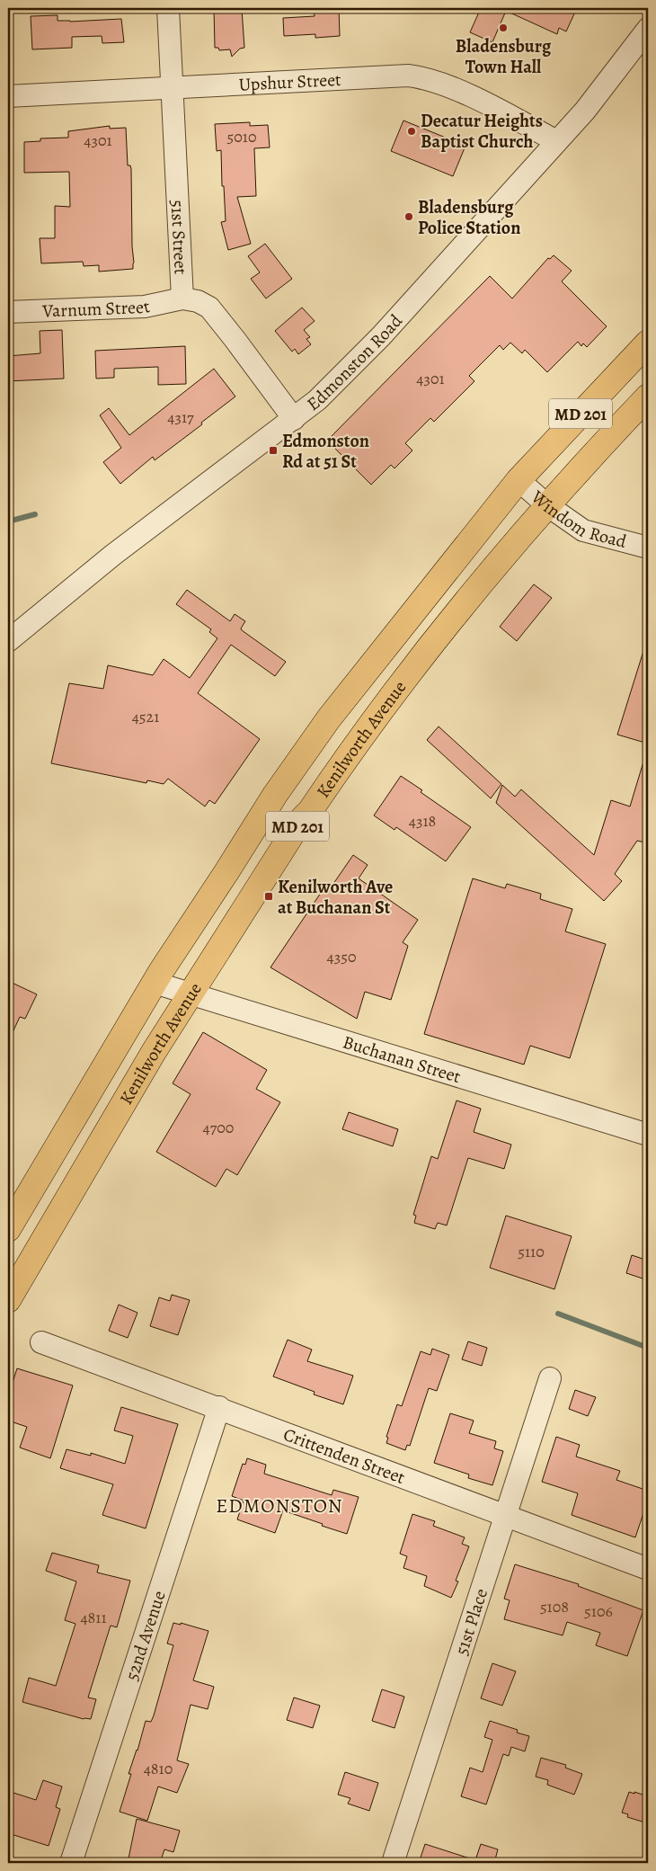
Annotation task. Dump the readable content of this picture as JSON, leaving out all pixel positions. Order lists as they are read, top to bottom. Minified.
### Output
{"streets":{"main road":["MD 201","Kenilworth Avenue"],"street":["Upshur Street","51st Street","Varnum Street","Edmonston Road","Windom Road","Buchanan Street","Crittenden Street","51st Place","52nd Avenue"]},"crossings":[["Upshur Street","51st Street"],["Upshur Street","Edmonston Road"],["51st Street","Varnum Street"],["51st Street","Edmonston Road"],["Windom Road","Kenilworth Avenue"],["Kenilworth Avenue","Buchanan Street"],["Crittenden Street","51st Place"],["Crittenden Street","52nd Avenue"]],"districts":["EDMONSTON"],"places":{"other":["Bladensburg Town Hall","Decatur Heights Baptist Church","Bladensburg Police Station"],"transit":["Edmonston Rd at 51 St","Kenilworth Ave at Buchanan St"]},"house_numbers":["5010","4301","4301","4317","4521","4318","4350","4700","5110","5108","5106","4811","4810"]}
